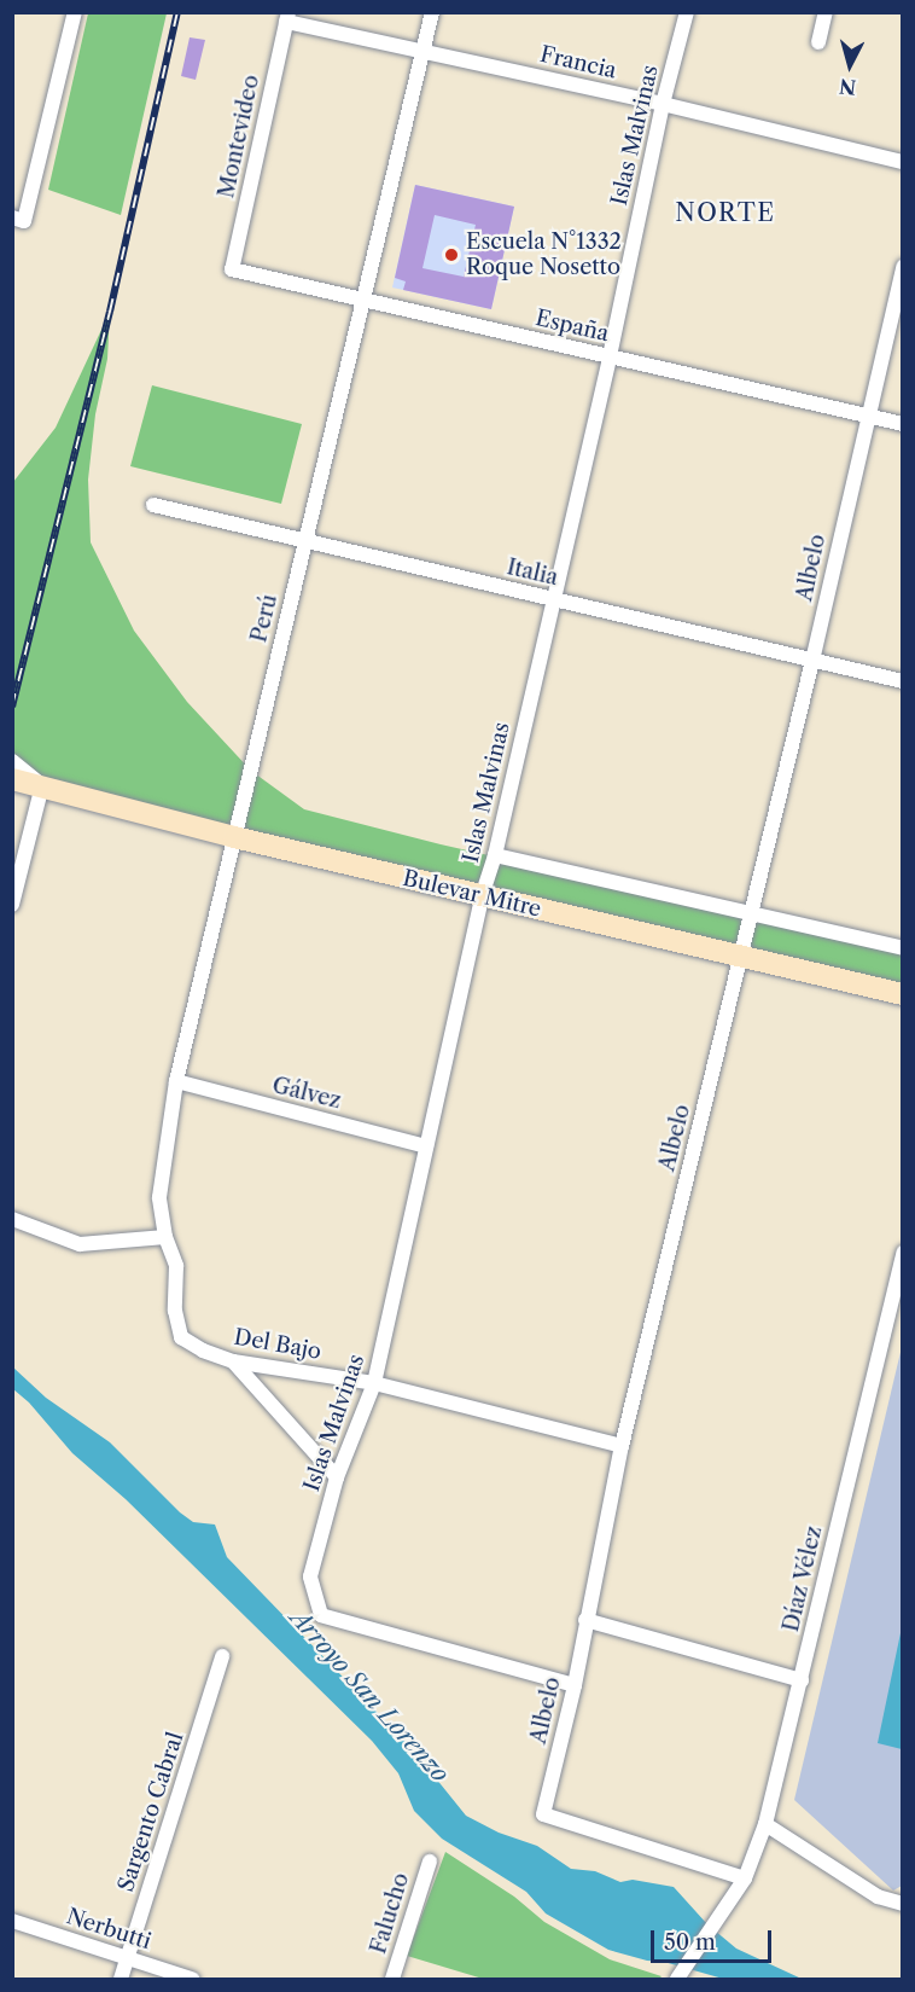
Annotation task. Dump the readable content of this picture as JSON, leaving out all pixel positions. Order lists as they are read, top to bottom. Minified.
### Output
{"streets":{"street":["Francia","Islas Malvinas","Montevideo","España","Albelo","Italia","Perú","Bulevar Mitre","Gálvez","Del Bajo","Díaz Vélez","Sargento Cabral","Falucho","Nerbutti"]},"crossings":[["Francia","Islas Malvinas"],["Francia","Montevideo"],["Francia","Perú"],["Islas Malvinas","España"],["Islas Malvinas","Albelo"],["Islas Malvinas","Italia"],["Islas Malvinas","Bulevar Mitre"],["Islas Malvinas","Gálvez"],["Islas Malvinas","Del Bajo"],["Montevideo","España"],["España","Albelo"],["España","Perú"],["Albelo","Italia"],["Albelo","Bulevar Mitre"],["Albelo","Del Bajo"],["Albelo","Díaz Vélez"],["Italia","Perú"],["Perú","Bulevar Mitre"],["Perú","Gálvez"],["Perú","Del Bajo"],["Sargento Cabral","Nerbutti"]],"districts":["NORTE"],"water":["Arroyo San Lorenzo"],"places":["Escuela N°1332 Roque Nosetto"],"scale_bar":"50 m","north":"bottom"}
